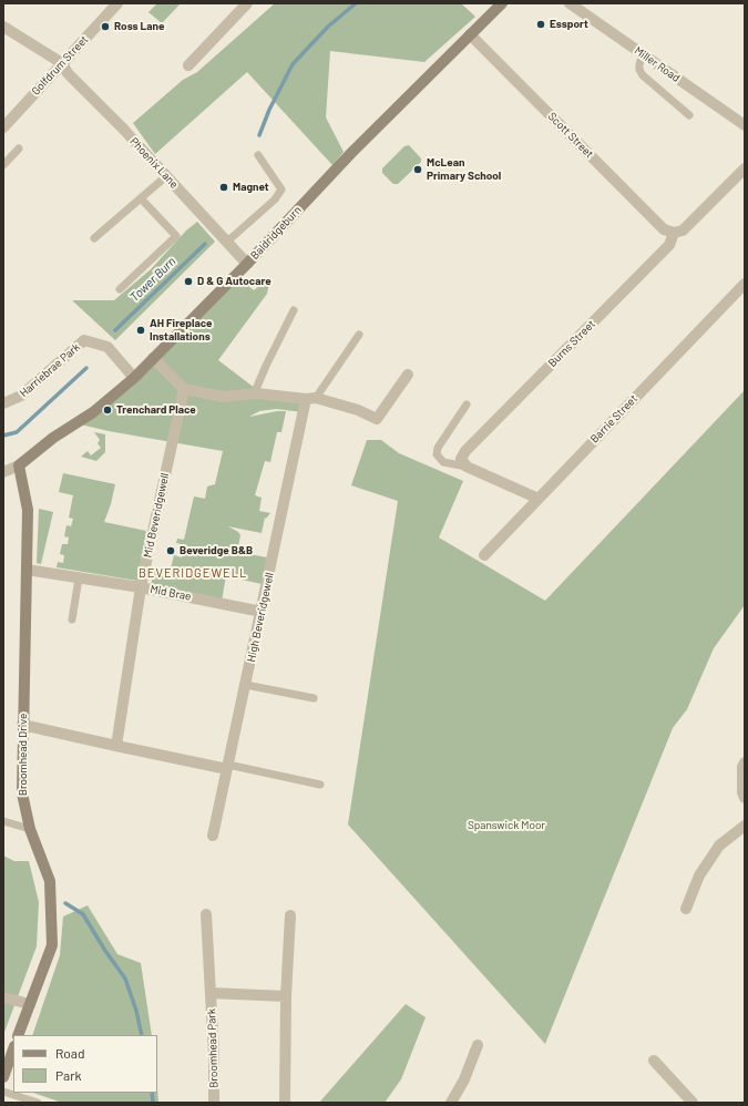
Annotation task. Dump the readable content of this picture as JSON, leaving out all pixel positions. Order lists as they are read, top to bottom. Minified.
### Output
{"streets":{"main road":["Baldridgeburn","Broomhead Drive"],"street":["Miller Road","Golfdrum Street","Scott Street","Phoenix Lane","Burns Street","Harriebrae Park","Barrie Street","Mid Beveridgewell","Mid Brae","High Beveridgewell","Broomhead Park"]},"crossings":[["Golfdrum Street","Phoenix Lane"],["Scott Street","Baldridgeburn"],["Scott Street","Burns Street"],["Phoenix Lane","Baldridgeburn"],["Baldridgeburn","Harriebrae Park"],["Baldridgeburn","Broomhead Drive"],["Mid Beveridgewell","Mid Brae"],["Mid Brae","High Beveridgewell"],["Mid Brae","Broomhead Drive"]],"districts":["BEVERIDGEWELL"],"water":["Tower Burn"],"parks":["Spanswick Moor"],"places":["Essport","Ross Lane","McLean Primary School","Magnet","D & G Autocare","AH Fireplace Installations","Trenchard Place","Beveridge B&B"],"legend":["Road","Park"]}
